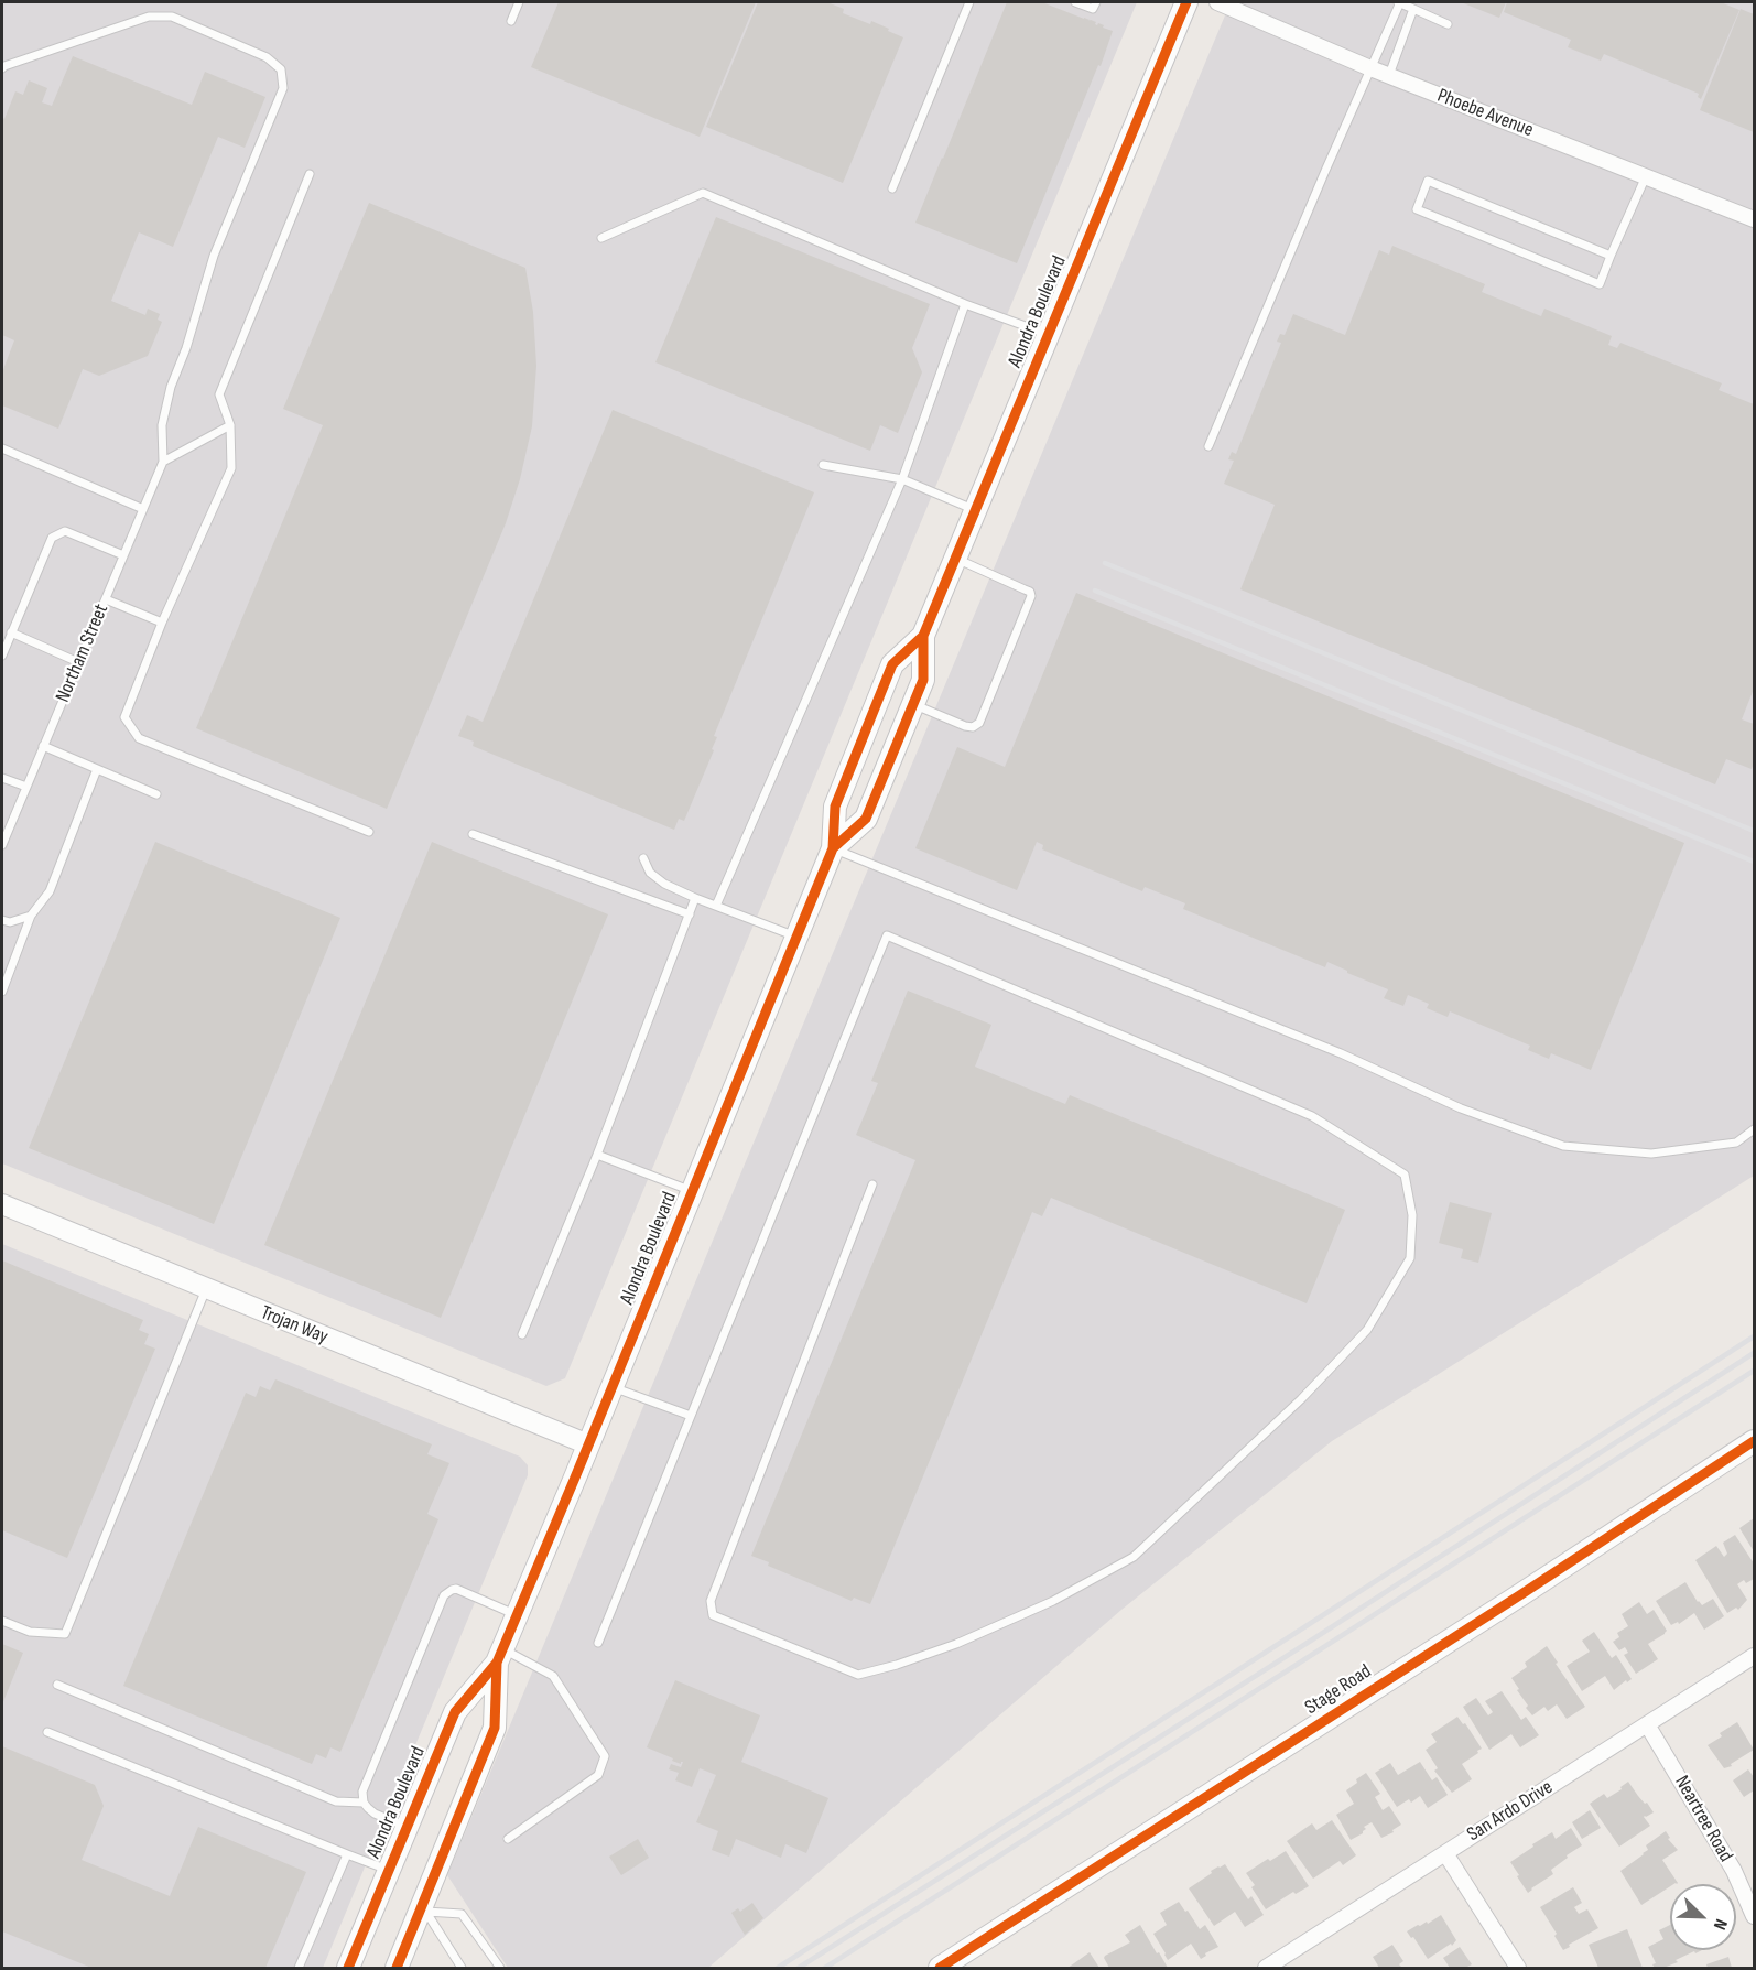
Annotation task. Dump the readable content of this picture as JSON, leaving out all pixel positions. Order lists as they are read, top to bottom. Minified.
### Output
{"streets":{"main road":["Alondra Boulevard","Stage Road"],"street":["Phoebe Avenue","Trojan Way","San Ardo Drive","Neartree Road"],"lane":["Northam Street"]},"crossings":[["Alondra Boulevard","Trojan Way"],["San Ardo Drive","Neartree Road"]],"north":"bottom right"}
